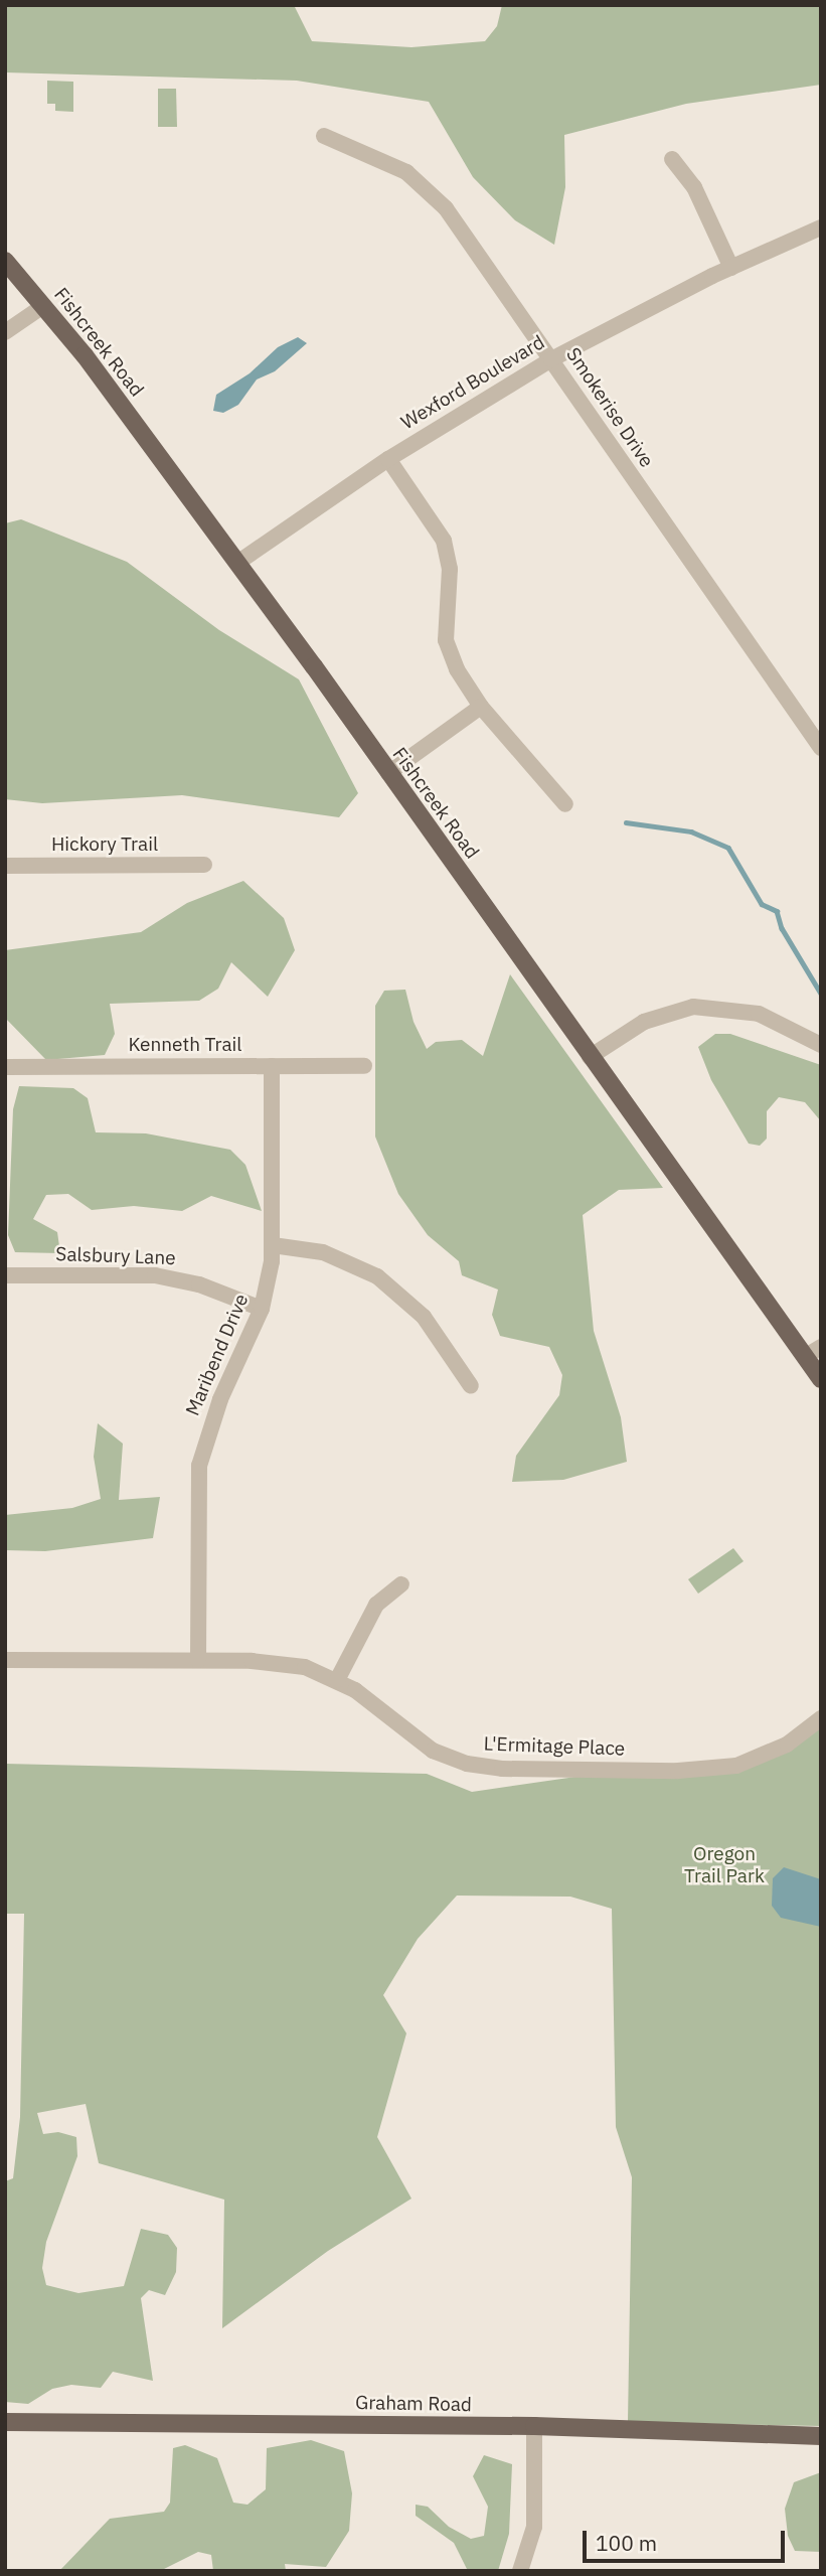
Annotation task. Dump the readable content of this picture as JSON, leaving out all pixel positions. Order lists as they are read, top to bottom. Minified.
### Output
{"streets":{"main road":["Fishcreek Road","Graham Road"],"street":["Wexford Boulevard","Smokerise Drive","Hickory Trail","Kenneth Trail","Salsbury Lane","Maribend Drive","L'Ermitage Place"]},"crossings":[["Fishcreek Road","Wexford Boulevard"],["Wexford Boulevard","Smokerise Drive"],["Kenneth Trail","Maribend Drive"],["Salsbury Lane","Maribend Drive"],["Maribend Drive","L'Ermitage Place"]],"parks":["Oregon Trail Park"],"scale_bar":"100 m"}
